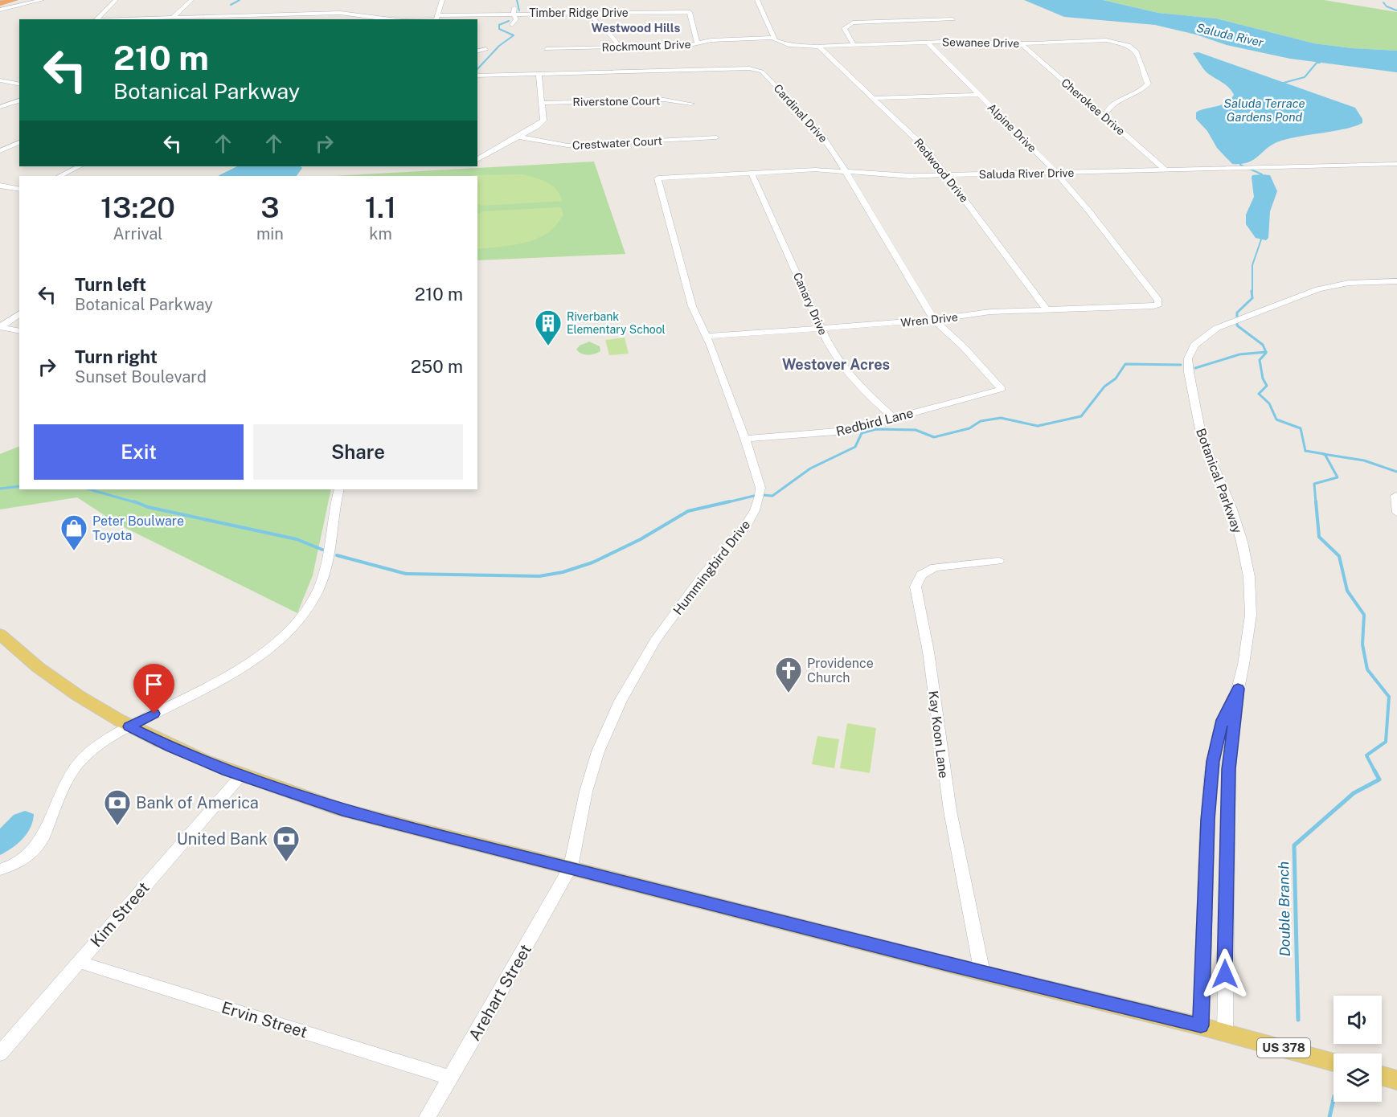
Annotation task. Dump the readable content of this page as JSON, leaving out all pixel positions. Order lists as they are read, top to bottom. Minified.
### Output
{"streets":{"main road":["US 378"],"street":["Timber Ridge Drive","Sewanee Drive","Rockmount Drive","Riverstone Court","Cherokee Drive","Cardinal Drive","Alpine Drive","Crestwater Court","Redwood Drive","Saluda River Drive","Canary Drive","Wren Drive","Redbird Lane","Botanical Parkway","Hummingbird Drive","Kay Koon Lane","Kim Street","Arehart Street","Ervin Street"]},"crossings":[["Timber Ridge Drive","Rockmount Drive"],["Sewanee Drive","Rockmount Drive"],["Sewanee Drive","Cherokee Drive"],["Sewanee Drive","Alpine Drive"],["Sewanee Drive","Redwood Drive"],["Cherokee Drive","Saluda River Drive"],["Cardinal Drive","Saluda River Drive"],["Cardinal Drive","Wren Drive"],["Cardinal Drive","Redbird Lane"],["Alpine Drive","Saluda River Drive"],["Alpine Drive","Wren Drive"],["Redwood Drive","Saluda River Drive"],["Redwood Drive","Wren Drive"],["Saluda River Drive","Canary Drive"],["Saluda River Drive","Hummingbird Drive"],["Canary Drive","Wren Drive"],["Canary Drive","Redbird Lane"],["Wren Drive","Hummingbird Drive"],["Redbird Lane","Hummingbird Drive"],["Botanical Parkway","US 378"],["Hummingbird Drive","Arehart Street"],["Hummingbird Drive","US 378"],["Kay Koon Lane","US 378"],["Kim Street","Ervin Street"],["Kim Street","US 378"],["Arehart Street","Ervin Street"],["Arehart Street","US 378"]],"districts":["Westwood Hills","Westover Acres"],"water":["Saluda River","Saluda Terrace Gardens Pond","Double Branch"],"places":{"building":["Riverbank Elementary School"],"shop":["Peter Boulware Toyota"],"church":["Providence Church"],"bank":["Bank of America","United Bank"]},"page":{"turn":["210 m","Botanical Parkway"],"eta":["13:20","Arrival","3","min","1.1","km"],"list":[{"name":"Turn left","note":"Botanical Parkway","value":"210 m"},{"name":"Turn right","note":"Sunset Boulevard","value":"250 m"}],"buttons":["Exit","Share"]}}
